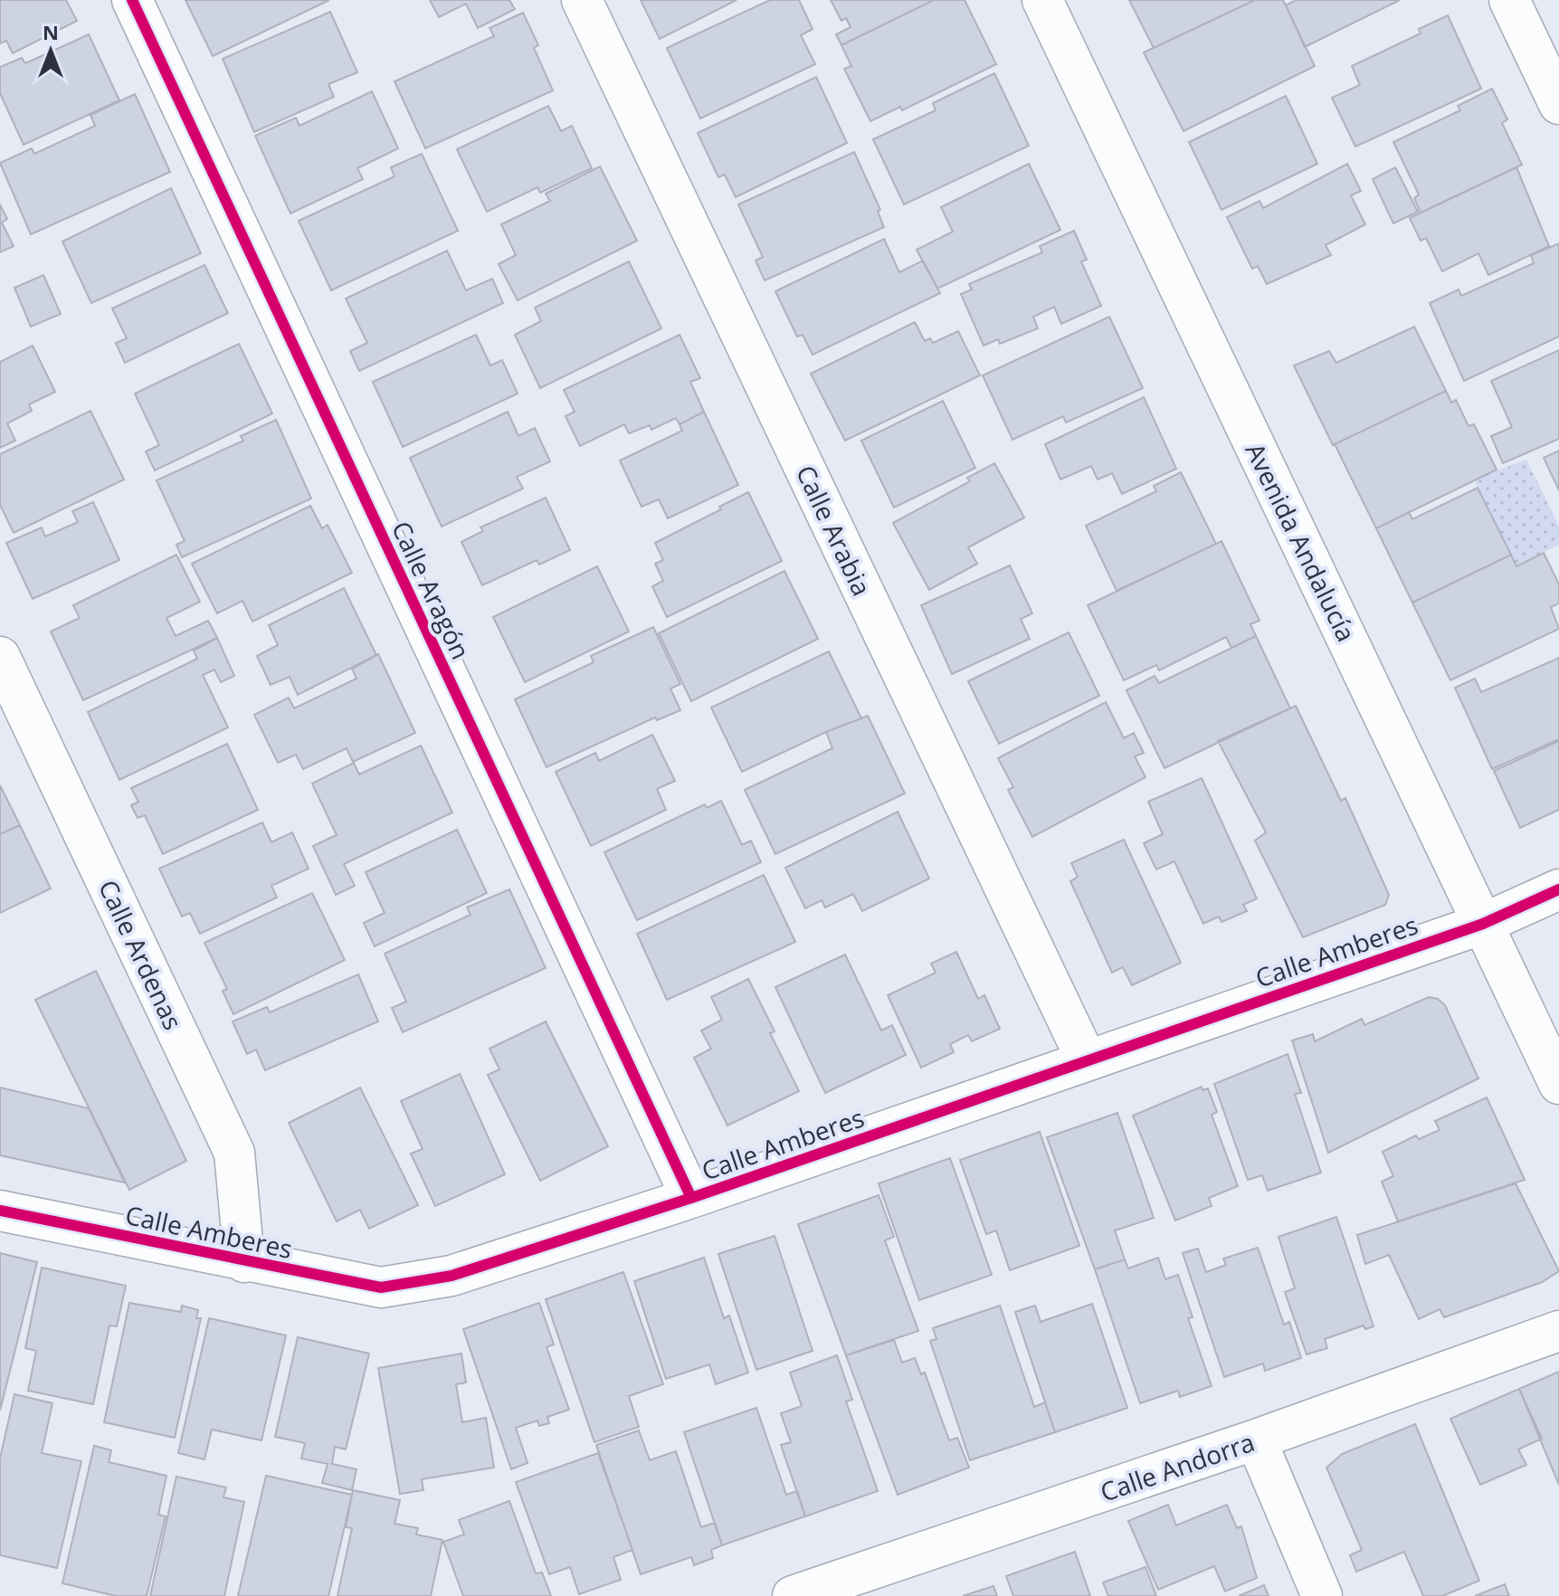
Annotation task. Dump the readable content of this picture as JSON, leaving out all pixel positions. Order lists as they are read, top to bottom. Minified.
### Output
{"streets":{"street":["Calle Arabia","Avenida Andalucía","Calle Aragón","Calle Amberes","Calle Ardenas","Calle Andorra"]},"crossings":[["Calle Arabia","Calle Amberes"],["Avenida Andalucía","Calle Amberes"],["Calle Aragón","Calle Amberes"],["Calle Amberes","Calle Ardenas"]],"north":"top"}
